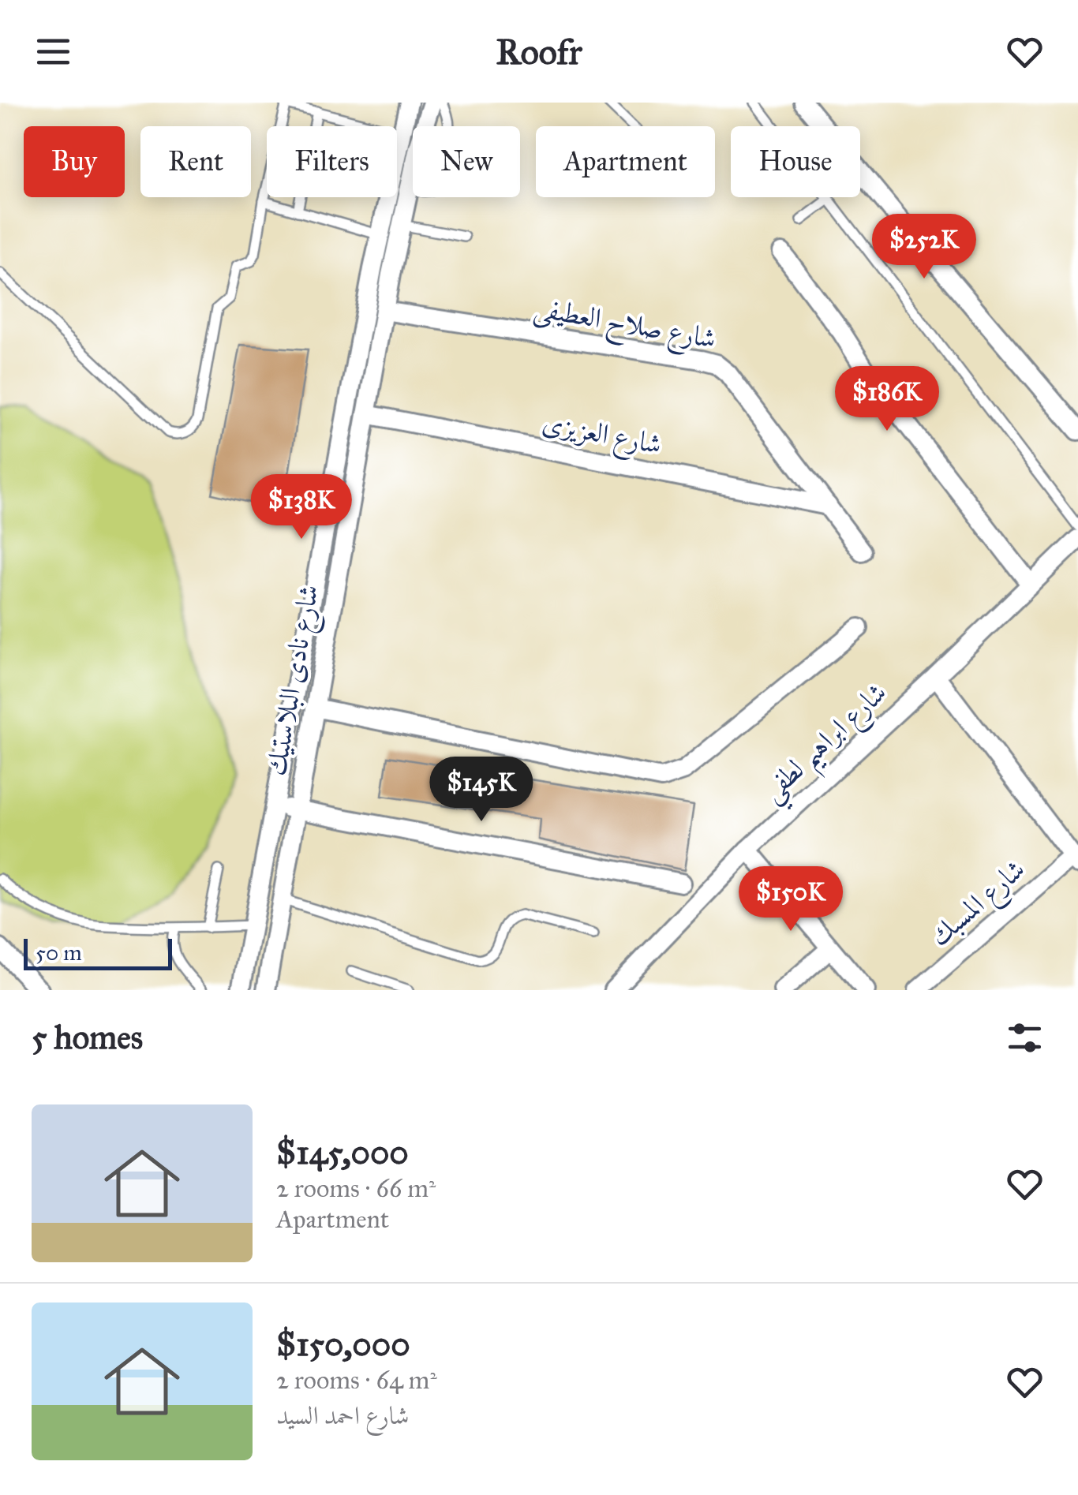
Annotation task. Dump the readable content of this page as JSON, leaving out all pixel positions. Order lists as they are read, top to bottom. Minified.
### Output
{"streets":{"street":["شارع صلاح العطيفى","شارع العزيزى","شارع نادى البلاستيك","شارع ابراهيم لطفي","شارع المسبك"]},"crossings":[["شارع صلاح العطيفى","شارع العزيزى"],["شارع صلاح العطيفى","شارع نادى البلاستيك"],["شارع العزيزى","شارع نادى البلاستيك"]],"scale_bar":"50 m","page":{"header":"Roofr","chip":["Buy","Rent","Filters","New","Apartment","House"],"price":["$252K","$186K","$138K","$145K","$150K"],"scale":"50 m","heading":"5 homes","list":[{"name":"$145,000","note":"2 rooms · 66 m² · Apartment"},{"name":"$150,000","note":"2 rooms · 64 m² · شارع احمد السيد"}]}}
